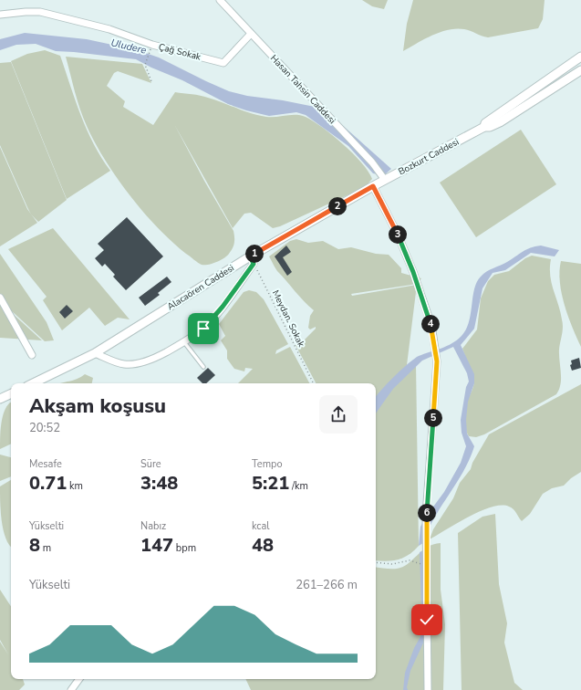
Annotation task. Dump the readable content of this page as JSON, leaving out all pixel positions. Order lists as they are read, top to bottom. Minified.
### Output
{"streets":{"street":["Çağ Sokak","Hasan Tahsin Caddesi","Bozkurt Caddesi","Alacaören Caddesi"],"path":["Meydan. Sokak"]},"crossings":[["Çağ Sokak","Hasan Tahsin Caddesi"],["Hasan Tahsin Caddesi","Bozkurt Caddesi"],["Bozkurt Caddesi","Alacaören Caddesi"]],"water":["Uludere"],"page":{"pins":["2","3","1","4","5","6"],"heading":["Akşam koşusu","20:52"],"stats":[["Mesafe","0.71 km"],["Süre","3:48"],["Tempo","5:21 /km"],["Yükselti","8 m"],["Nabız","147 bpm"],["kcal","48"]],"chart":["Yükselti","261–266 m"]}}
